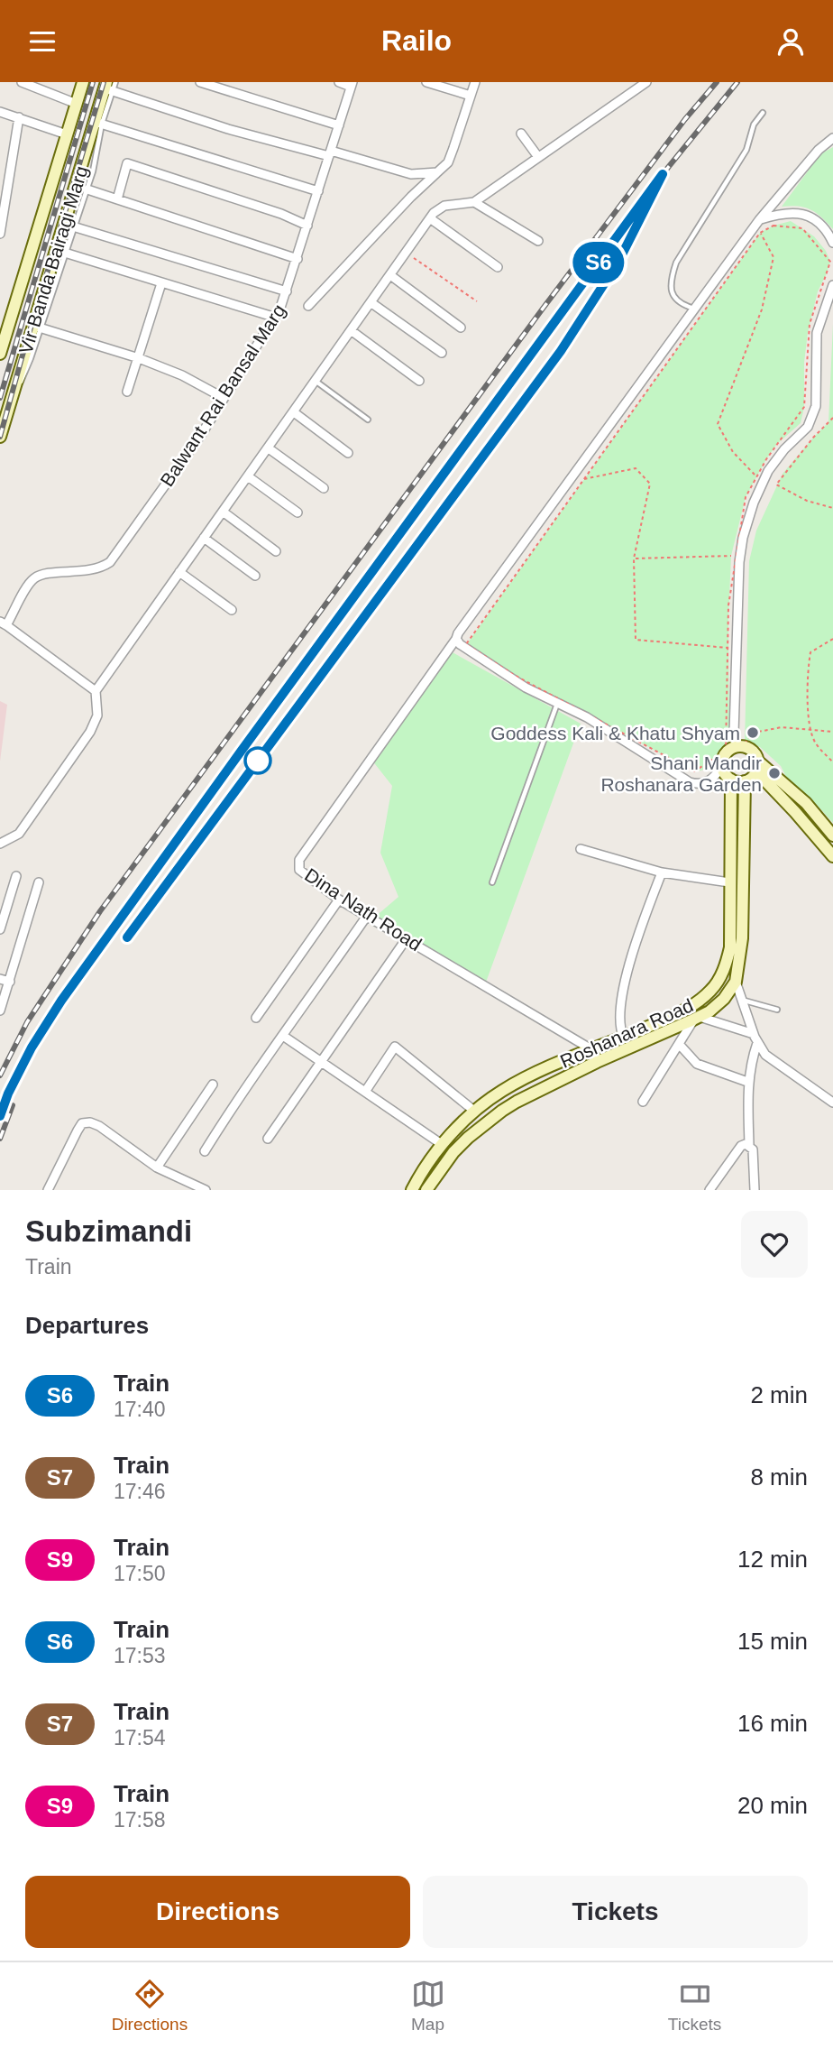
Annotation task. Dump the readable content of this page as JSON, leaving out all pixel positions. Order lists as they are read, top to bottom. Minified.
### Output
{"streets":{"street":["Vir Banda Bairagi Marg","Balwant Rai Bansal Marg","Dina Nath Road","Roshanara Road"]},"crossings":[["Dina Nath Road","Roshanara Road"]],"places":["Goddess Kali & Khatu Shyam","Shani Mandir Roshanara Garden"],"page":{"header":"Railo","on_map":"S6","heading":[["Subzimandi","Train"],"Departures"],"list":[{"mark":"S6","name":"Train","note":"17:40","value":"2 min"},{"mark":"S7","name":"Train","note":"17:46","value":"8 min"},{"mark":"S9","name":"Train","note":"17:50","value":"12 min"},{"mark":"S6","name":"Train","note":"17:53","value":"15 min"},{"mark":"S7","name":"Train","note":"17:54","value":"16 min"},{"mark":"S9","name":"Train","note":"17:58","value":"20 min"}],"buttons":["Directions","Tickets"],"tabs":["Directions","Map","Tickets"]}}
